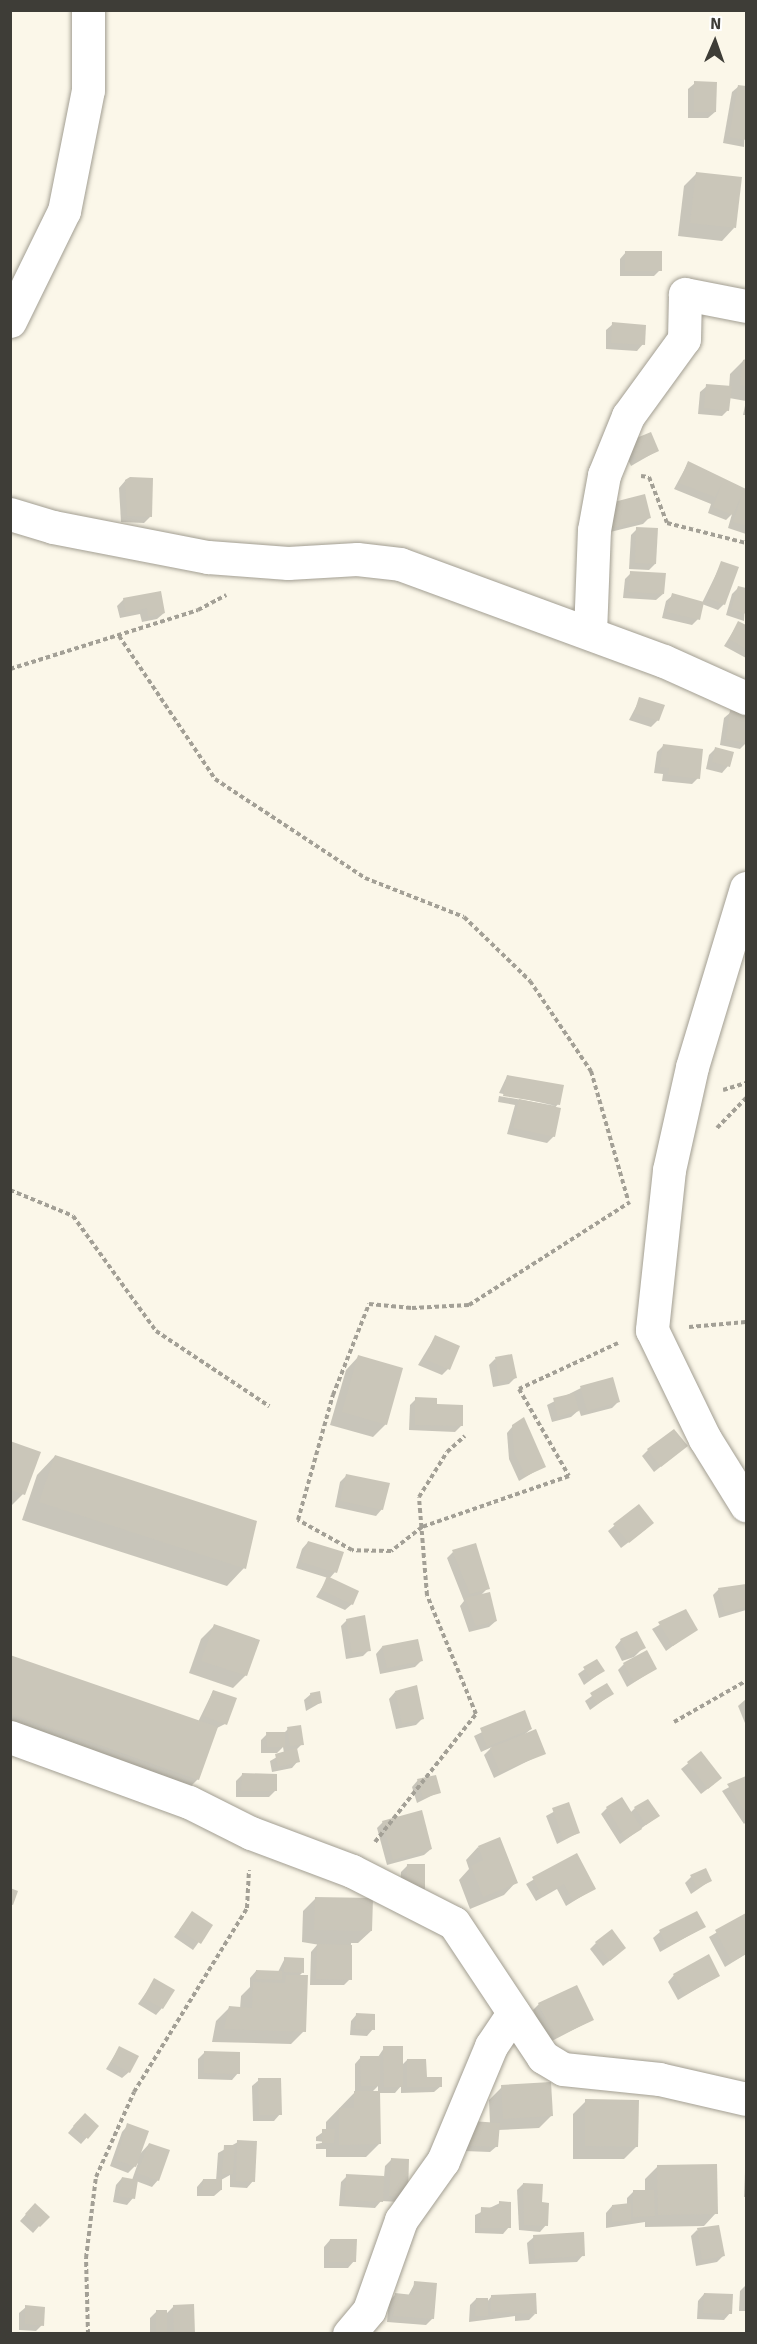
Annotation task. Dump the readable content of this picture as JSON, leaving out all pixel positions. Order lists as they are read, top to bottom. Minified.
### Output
{"north":"top"}
